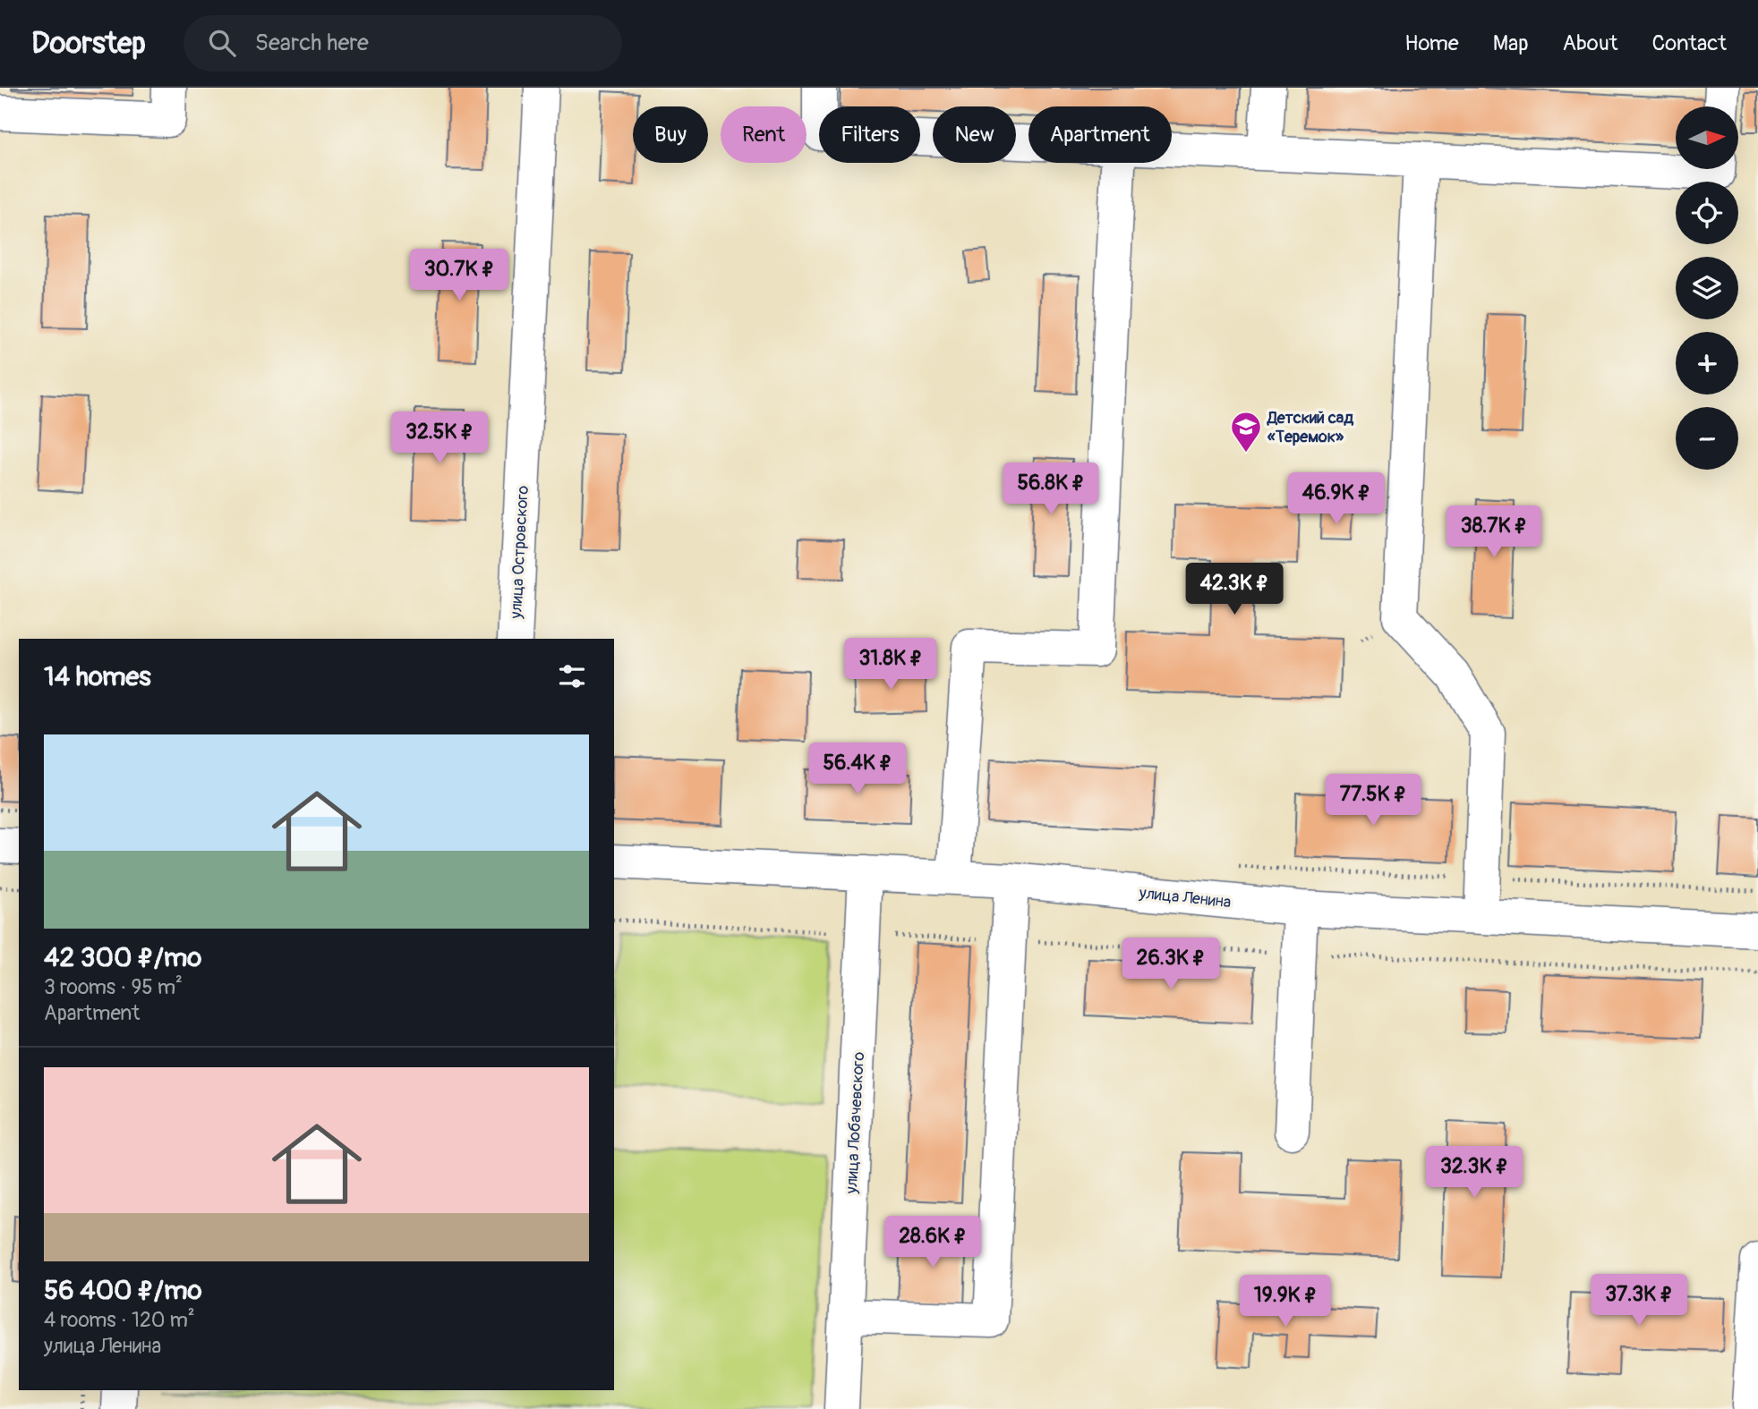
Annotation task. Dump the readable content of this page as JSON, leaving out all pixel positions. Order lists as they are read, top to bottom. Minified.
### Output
{"streets":{"street":["улица Островского","улица Ленина","улица Лобачевского"]},"crossings":[["улица Ленина","улица Лобачевского"]],"places":{"school or university":["Детский сад «Теремок»"]},"north":"right","page":{"header":"Doorstep","search":"Search here","nav":["Home","Map","About","Contact"],"map_buttons":["+","−"],"chip":["Buy","Rent","Filters","New","Apartment"],"price":["30.7K ₽","32.5K ₽","56.8K ₽","46.9K ₽","38.7K ₽","42.3K ₽","31.8K ₽","56.4K ₽","77.5K ₽","26.3K ₽","32.3K ₽","28.6K ₽","37.3K ₽","19.9K ₽"],"heading":"14 homes","list":[{"name":"42 300 ₽/mo","note":"3 rooms · 95 m² · Apartment"},{"name":"56 400 ₽/mo","note":"4 rooms · 120 m² · улица Ленина"}]}}
